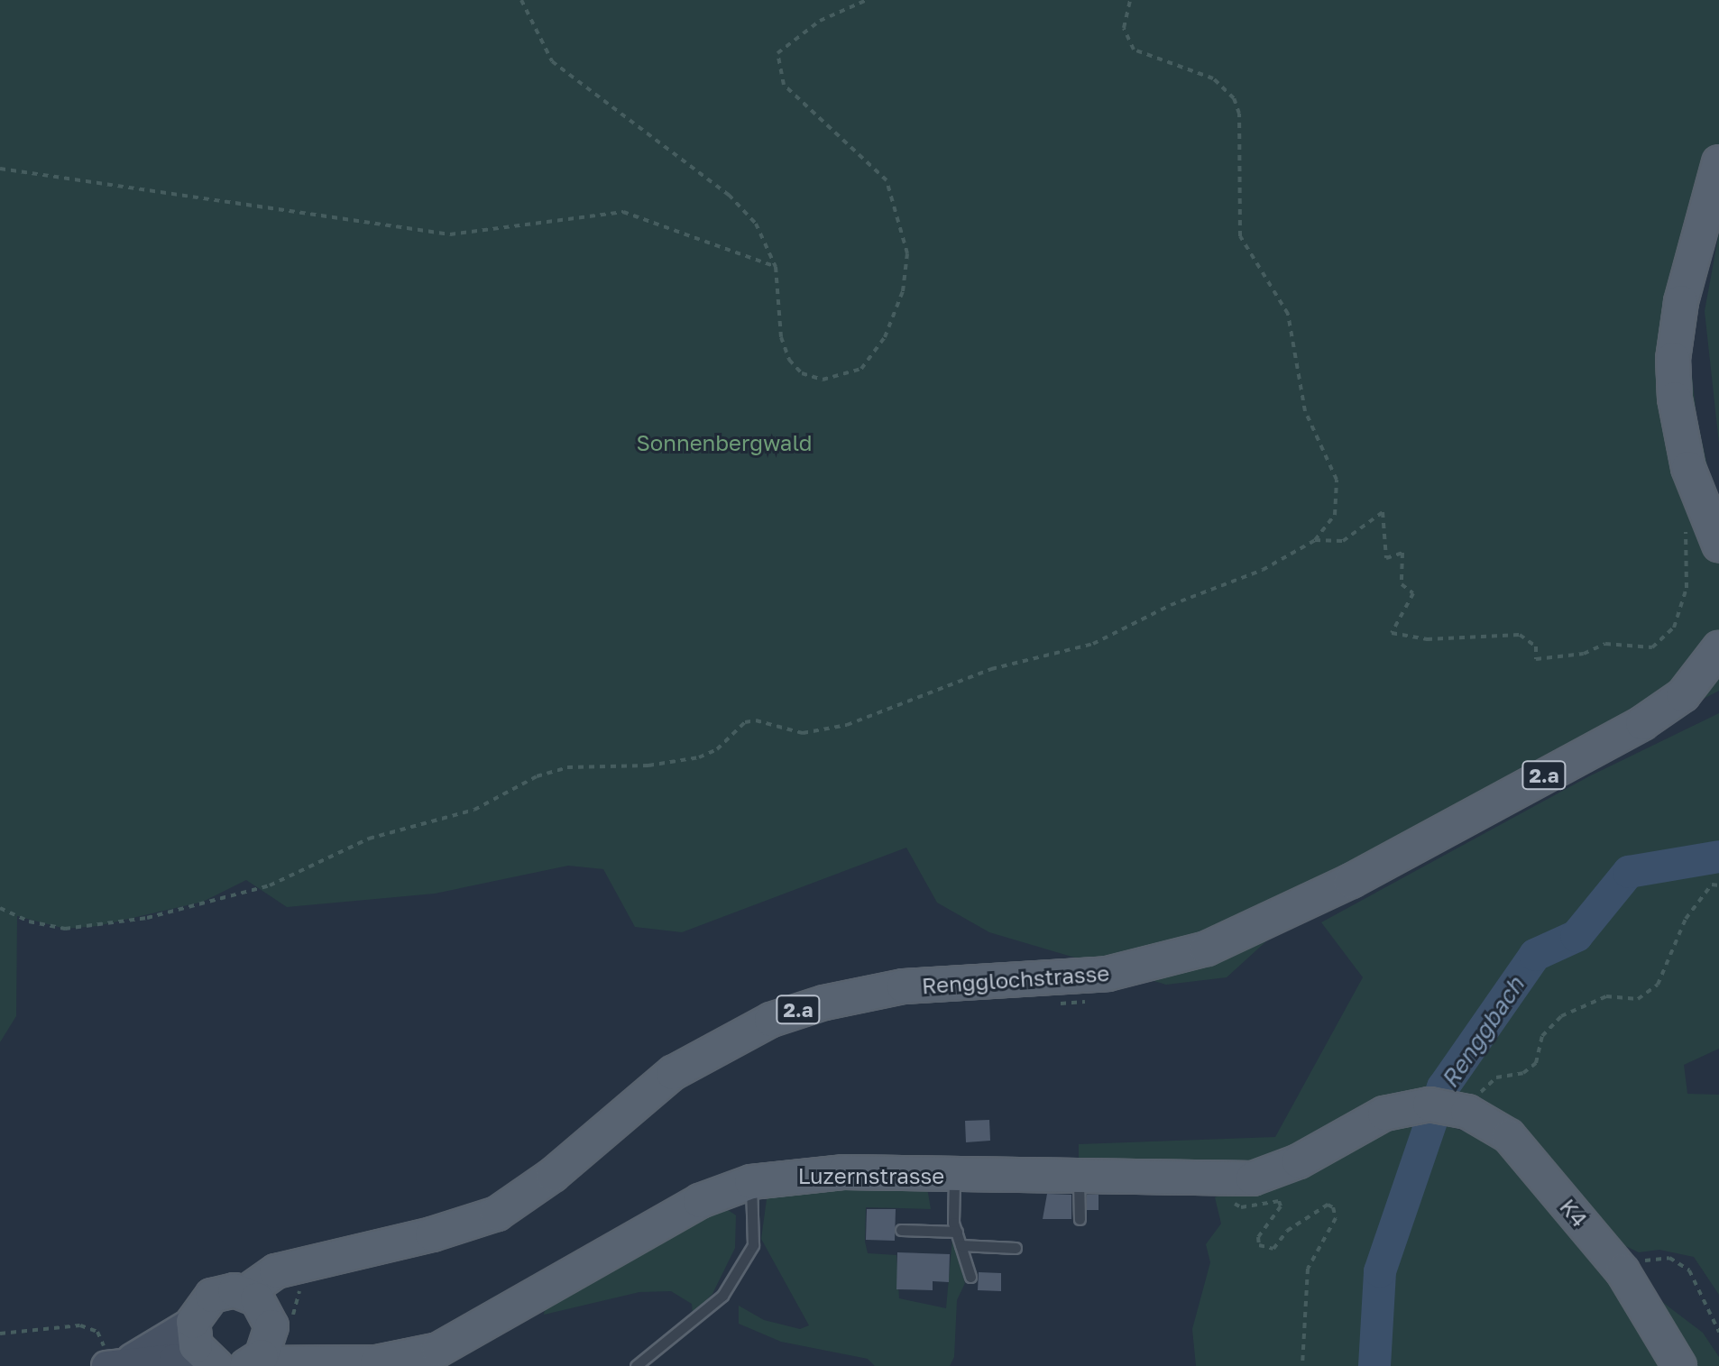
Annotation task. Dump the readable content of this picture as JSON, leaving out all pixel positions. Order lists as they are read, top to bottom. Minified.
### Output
{"streets":{"main road":["2.a","Rengglochstrasse","Luzernstrasse","K4"]},"crossings":[["Rengglochstrasse","Luzernstrasse"],["Luzernstrasse","K4"]],"water":["Renggbach"],"parks":["Sonnenbergwald"]}
